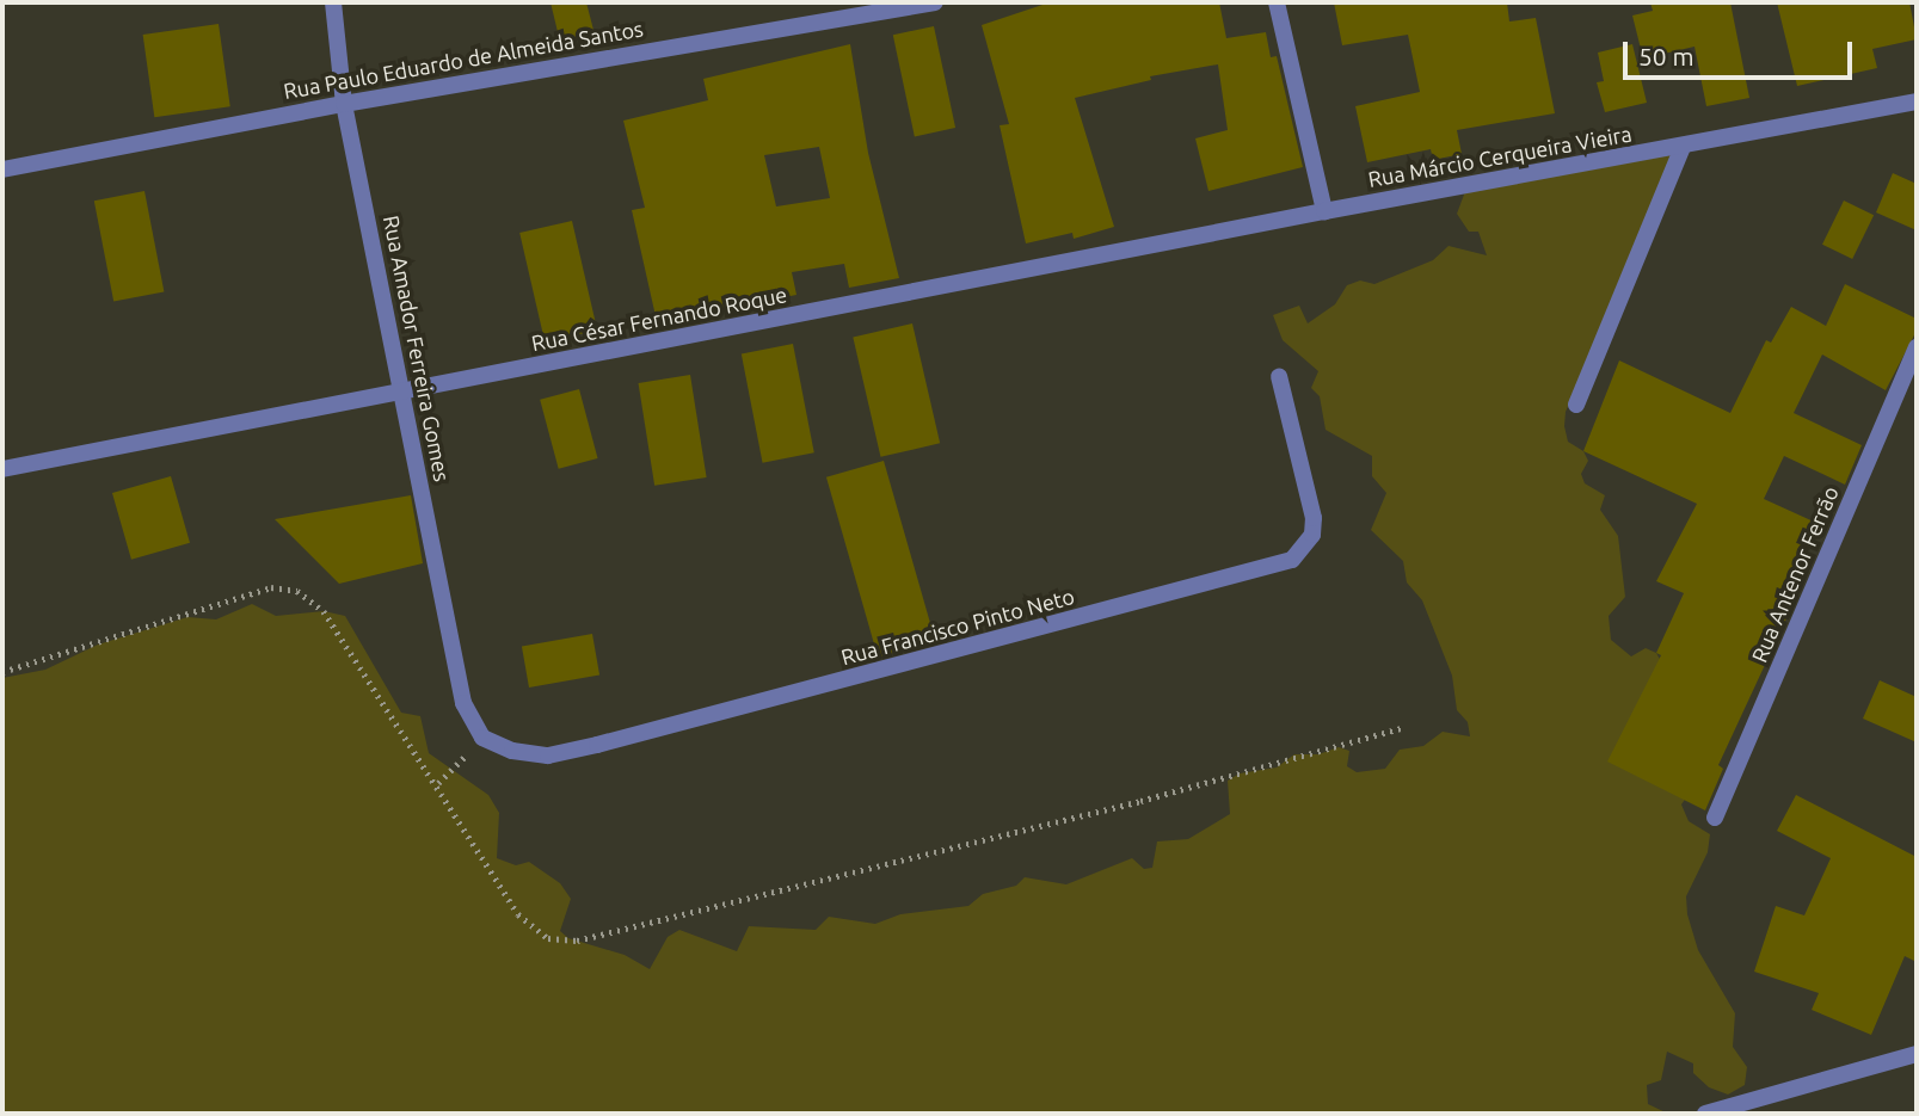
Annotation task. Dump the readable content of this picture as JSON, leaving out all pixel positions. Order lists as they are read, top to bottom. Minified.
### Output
{"streets":{"street":["Rua Paulo Eduardo de Almeida Santos","Rua Márcio Cerqueira Vieira","Rua César Fernando Roque","Rua Amador Ferreira Gomes","Rua Antenor Ferrão","Rua Francisco Pinto Neto"]},"crossings":[["Rua Paulo Eduardo de Almeida Santos","Rua Amador Ferreira Gomes"],["Rua Márcio Cerqueira Vieira","Rua César Fernando Roque"],["Rua César Fernando Roque","Rua Amador Ferreira Gomes"],["Rua Amador Ferreira Gomes","Rua Francisco Pinto Neto"]],"scale_bar":"50 m"}
